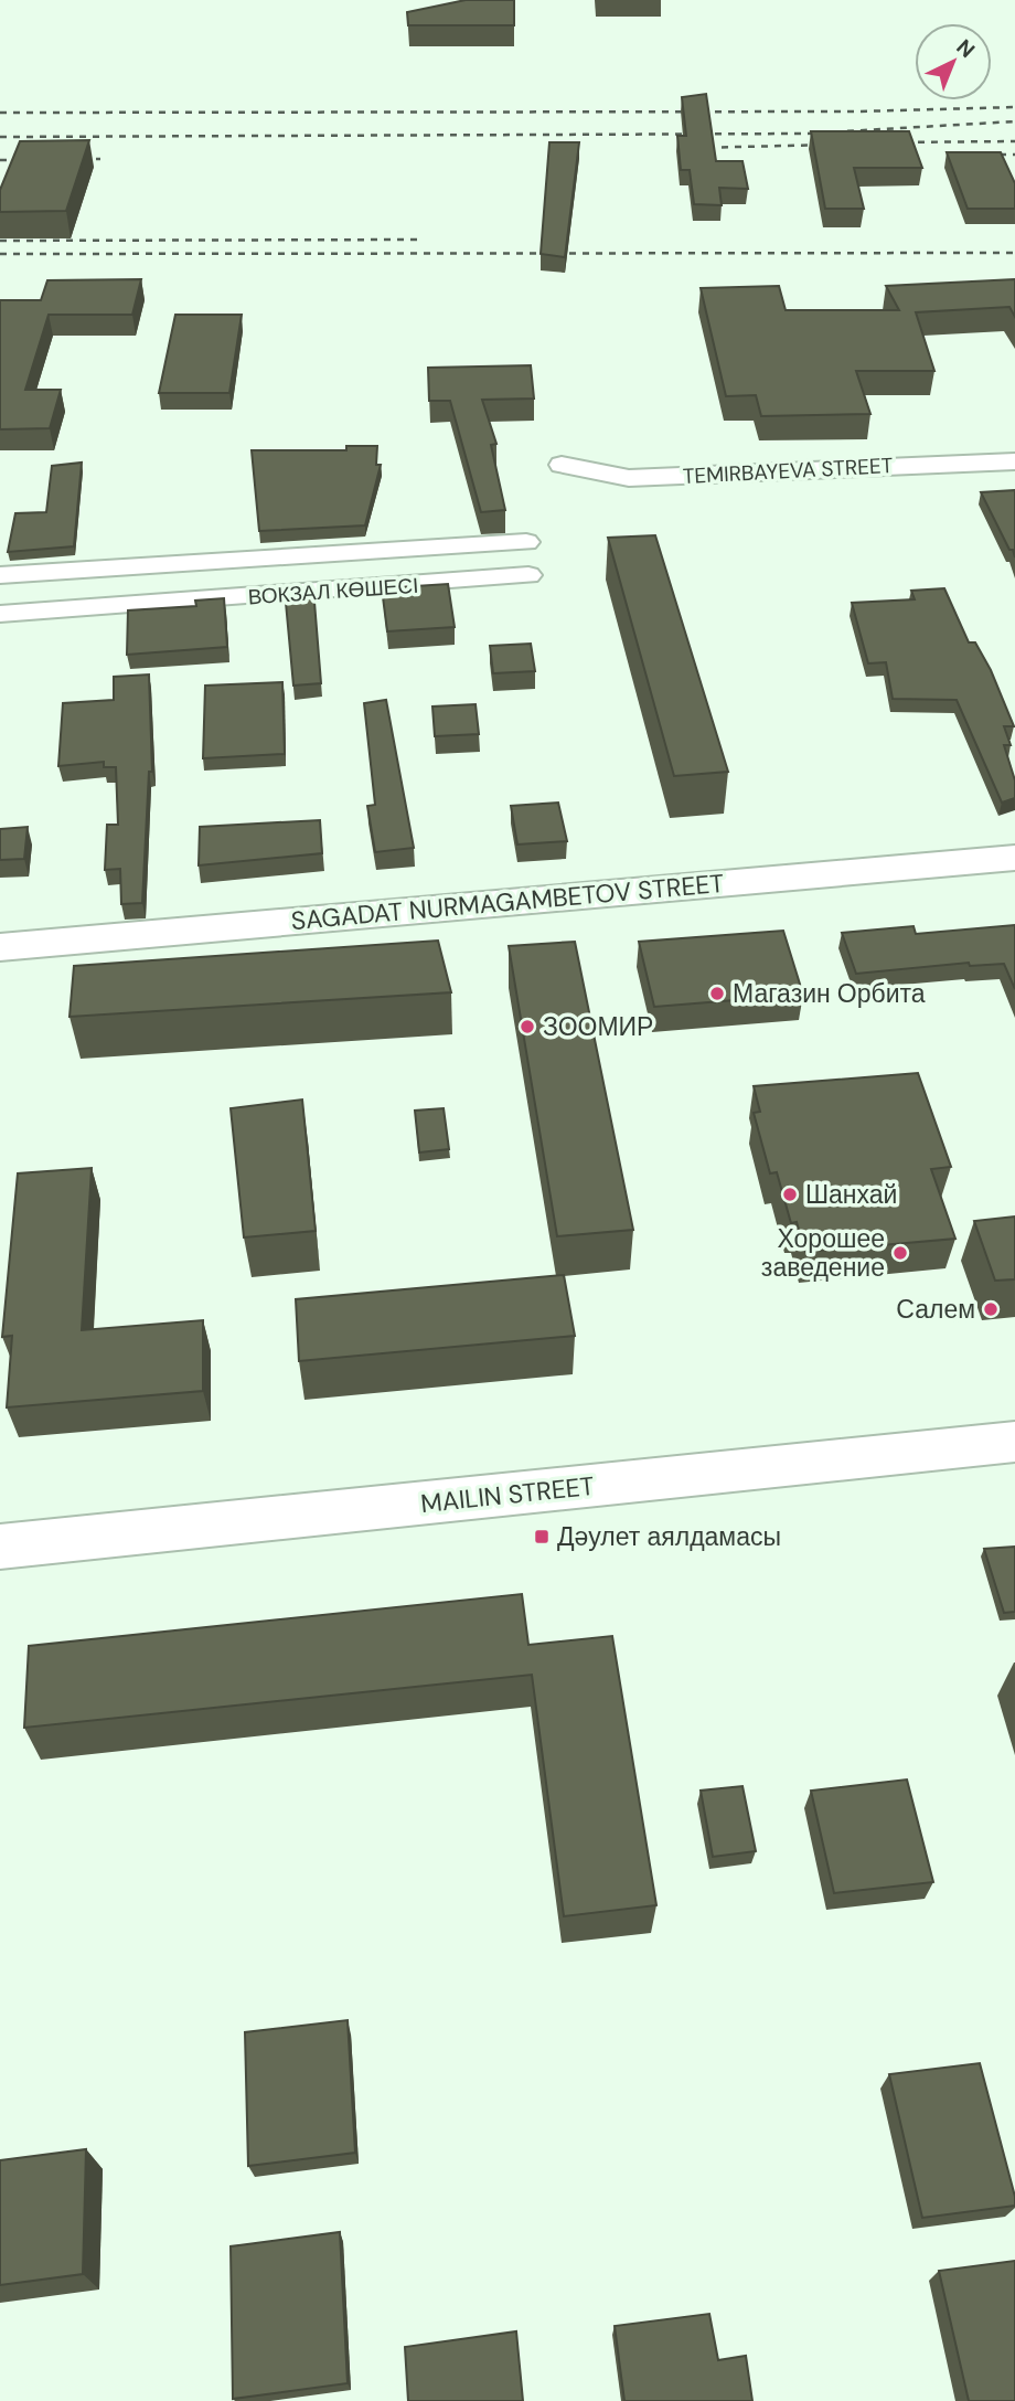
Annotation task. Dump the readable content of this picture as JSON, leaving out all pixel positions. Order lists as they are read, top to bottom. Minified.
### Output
{"streets":{"street":["TEMIRBAYEVA STREET","ВОКЗАЛ КӨШЕСІ","SAGADAT NURMAGAMBETOV STREET","MAILIN STREET"]},"places":{"other":["Магазин Орбита","ЗООМИР","Шанхай","Хорошее заведение","Салем"],"transit":["Дәулет аялдамасы"]},"north":"top right"}
